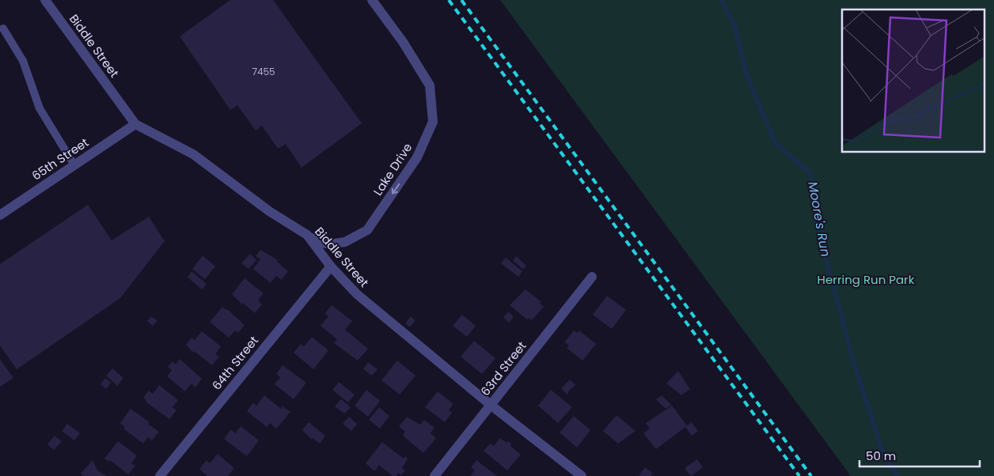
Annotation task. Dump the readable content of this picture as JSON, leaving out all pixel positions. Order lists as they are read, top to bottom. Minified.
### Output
{"streets":{"street":["Biddle Street","65th Street","Lake Drive","64th Street","63rd Street"]},"crossings":[["Biddle Street","65th Street"],["Biddle Street","Lake Drive"],["Biddle Street","64th Street"],["Biddle Street","63rd Street"]],"water":["Moore's Run"],"parks":["Herring Run Park"],"house_numbers":["7455"],"scale_bar":"50 m"}
